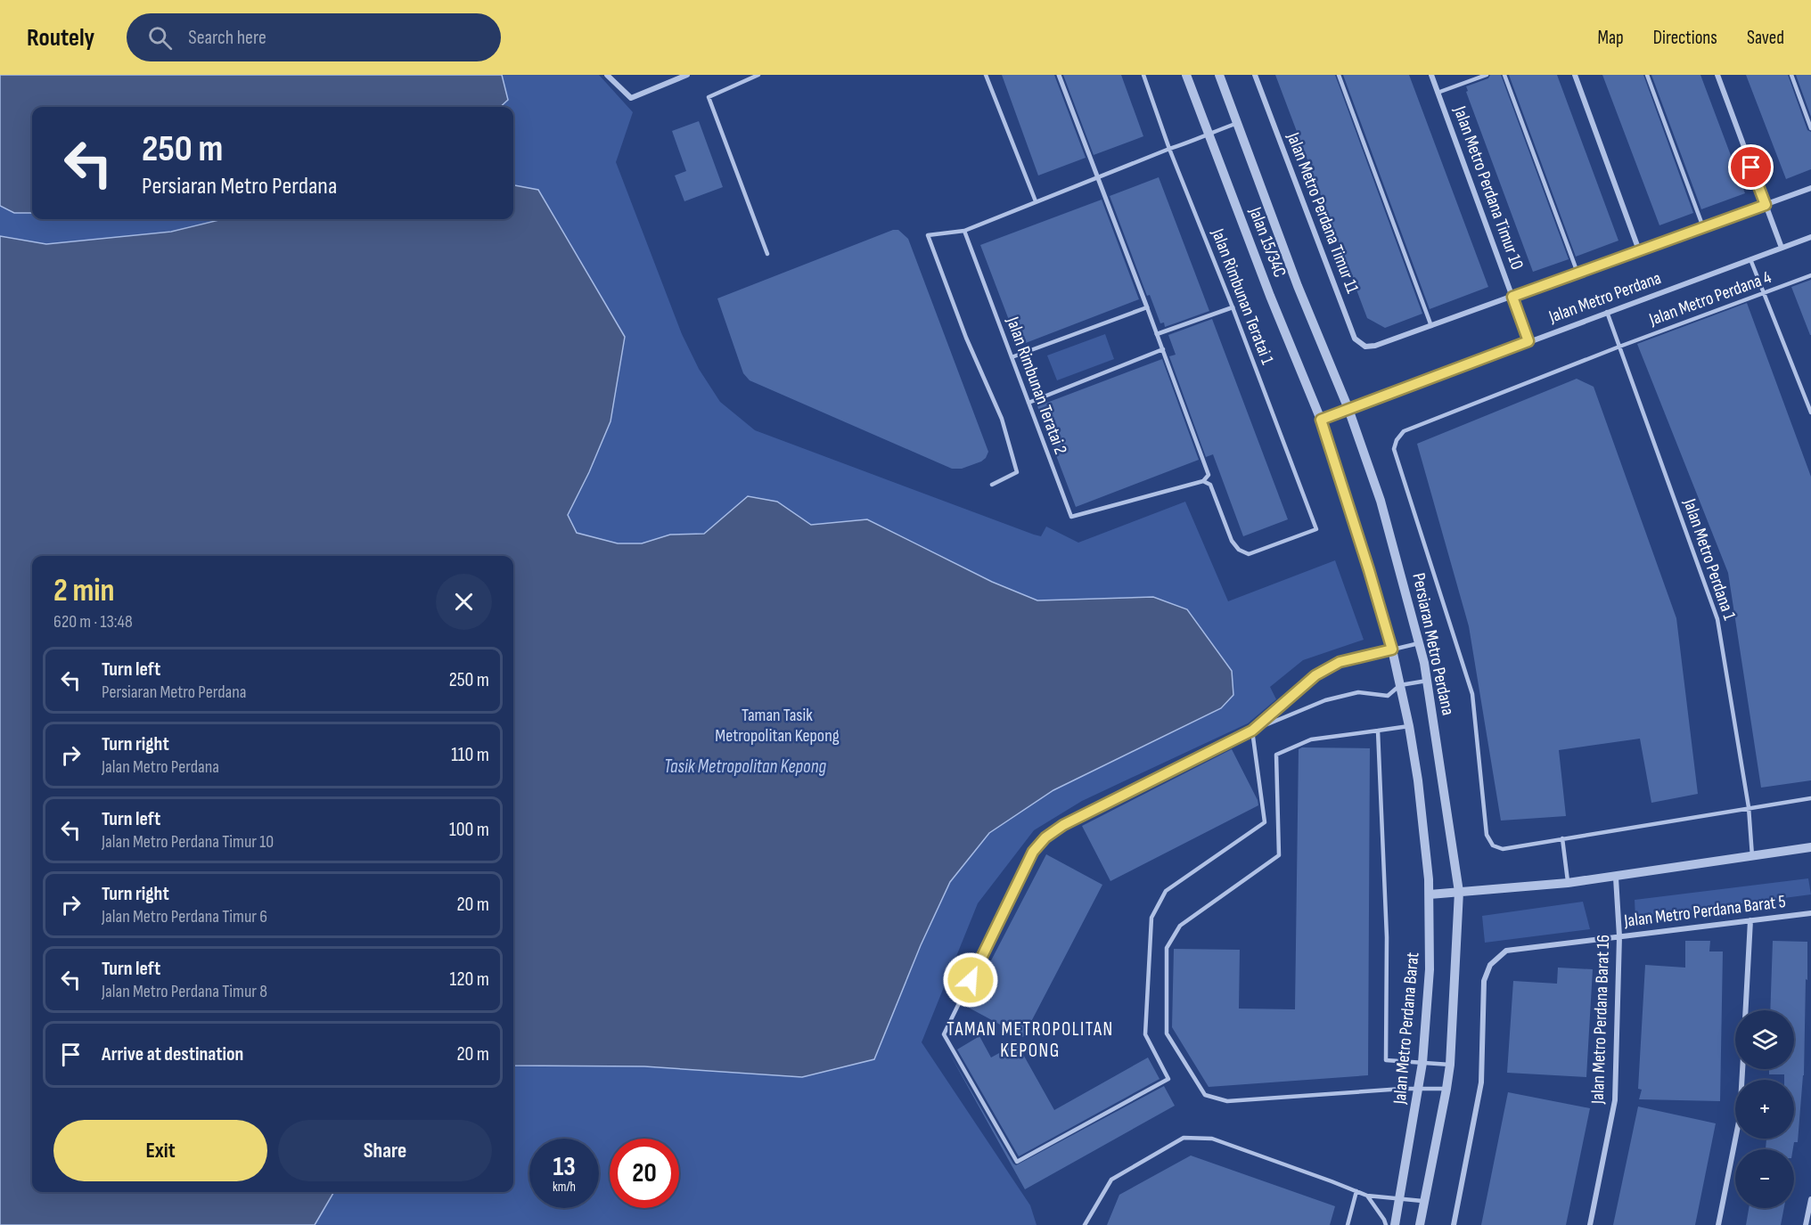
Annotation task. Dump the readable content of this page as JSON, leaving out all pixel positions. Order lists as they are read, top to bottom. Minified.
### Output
{"streets":{"street":["Jalan Metro Perdana Timur 10","Jalan Metro Perdana Timur 11","Jalan 15/34C","Jalan Metro Perdana","Persiaran Metro Perdana","Jalan Metro Perdana Barat 5","Jalan Metro Perdana Barat 16","Jalan Metro Perdana Barat"],"lane":["Jalan Rimbunan Teratai 1","Jalan Metro Perdana 4","Jalan Rimbunan Teratai 2","Jalan Metro Perdana 1"]},"crossings":[["Jalan Metro Perdana Timur 10","Jalan Metro Perdana"],["Jalan 15/34C","Jalan Metro Perdana"],["Jalan 15/34C","Persiaran Metro Perdana"],["Jalan Rimbunan Teratai 1","Jalan Rimbunan Teratai 2"],["Jalan Metro Perdana","Jalan Metro Perdana 1"],["Jalan Metro Perdana","Persiaran Metro Perdana"],["Jalan Metro Perdana 4","Jalan Metro Perdana 1"],["Jalan Metro Perdana Barat 5","Jalan Metro Perdana Barat 16"]],"districts":["TAMAN METROPOLITAN KEPONG"],"water":["Tasik Metropolitan Kepong"],"parks":["Taman Tasik Metropolitan Kepong"],"page":{"header":"Routely","search":"Search here","nav":["Map","Directions","Saved"],"turn":["250 m","Persiaran Metro Perdana"],"heading":["2 min","620 m · 13:48"],"list":[{"name":"Turn left","note":"Persiaran Metro Perdana","value":"250 m"},{"name":"Turn right","note":"Jalan Metro Perdana","value":"110 m"},{"name":"Turn left","note":"Jalan Metro Perdana Timur 10","value":"100 m"},{"name":"Turn right","note":"Jalan Metro Perdana Timur 6","value":"20 m"},{"name":"Turn left","note":"Jalan Metro Perdana Timur 8","value":"120 m"},{"name":"Arrive at destination","value":"20 m"}],"map_buttons":["+","−"],"buttons":["Exit","Share"],"speed":"13 km/h","limit":"20"}}
